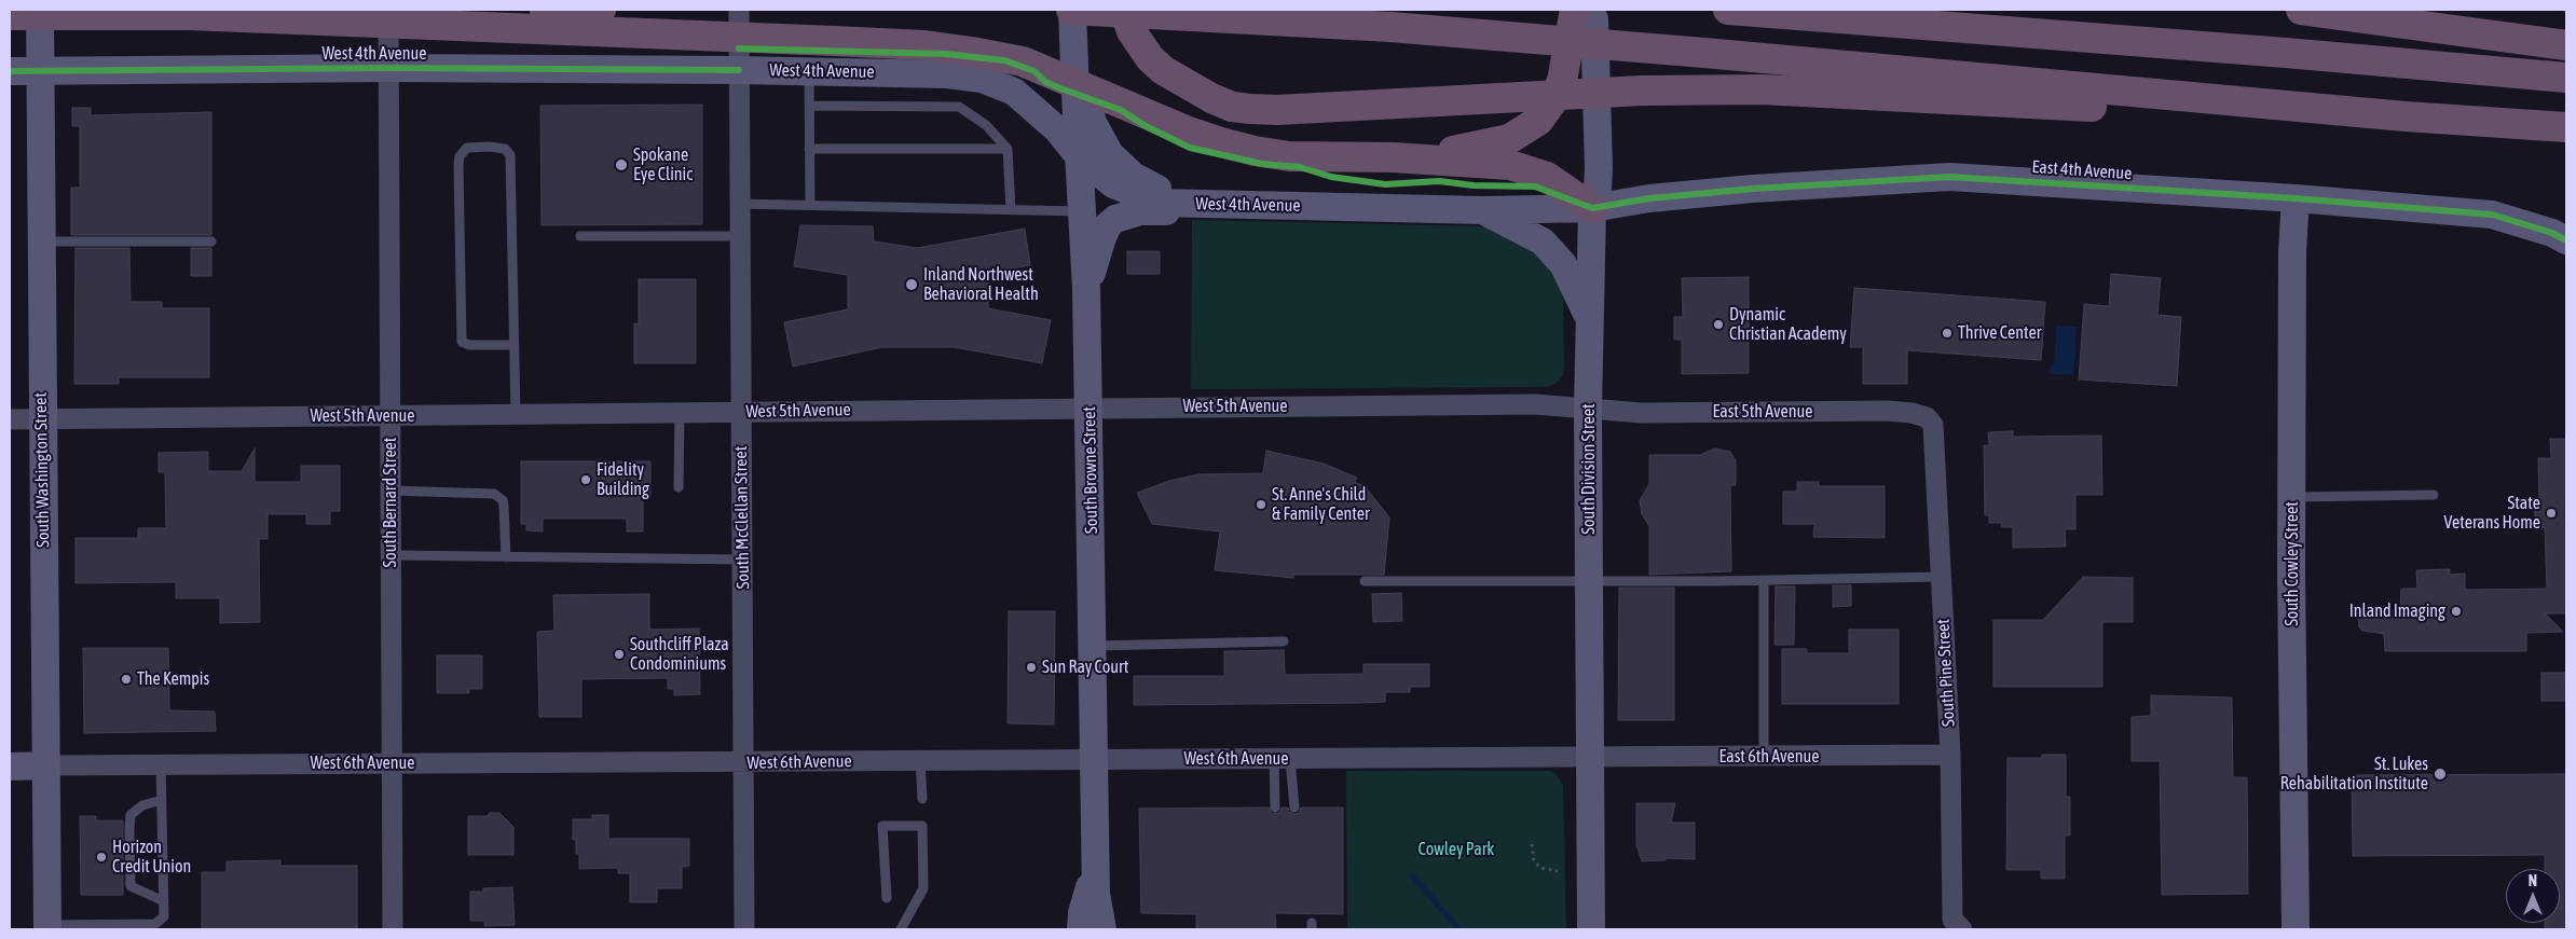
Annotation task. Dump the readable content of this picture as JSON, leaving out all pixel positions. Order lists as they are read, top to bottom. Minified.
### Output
{"streets":{"street":["West 4th Avenue","East 4th Avenue","West 5th Avenue","East 5th Avenue","South Division Street","South Washington Street","South Browne Street","South Bernard Street","South McClellan Street","South Cowley Street","South Pine Street","East 6th Avenue","West 6th Avenue"]},"crossings":[["West 4th Avenue","East 4th Avenue"],["West 4th Avenue","South Division Street"],["West 4th Avenue","South Washington Street"],["West 4th Avenue","South Browne Street"],["West 4th Avenue","South Bernard Street"],["West 4th Avenue","South McClellan Street"],["East 4th Avenue","South Division Street"],["East 4th Avenue","South Cowley Street"],["West 5th Avenue","East 5th Avenue"],["West 5th Avenue","South Division Street"],["West 5th Avenue","South Washington Street"],["West 5th Avenue","South Browne Street"],["West 5th Avenue","South Bernard Street"],["West 5th Avenue","South McClellan Street"],["East 5th Avenue","South Division Street"],["East 5th Avenue","South Pine Street"],["South Division Street","East 6th Avenue"],["South Division Street","West 6th Avenue"],["South Washington Street","West 6th Avenue"],["South Browne Street","West 6th Avenue"],["South Bernard Street","West 6th Avenue"],["South McClellan Street","West 6th Avenue"],["South Pine Street","East 6th Avenue"],["East 6th Avenue","West 6th Avenue"]],"parks":["Cowley Park"],"places":["Spokane Eye Clinic","Inland Northwest Behavioral Health","Dynamic Christian Academy","Thrive Center","Fidelity Building","St. Anne's Child & Family Center","State Veterans Home","Inland Imaging","Southcliff Plaza Condominiums","Sun Ray Court","The Kempis","St. Lukes Rehabilitation Institute","Horizon Credit Union"],"north":"top"}
